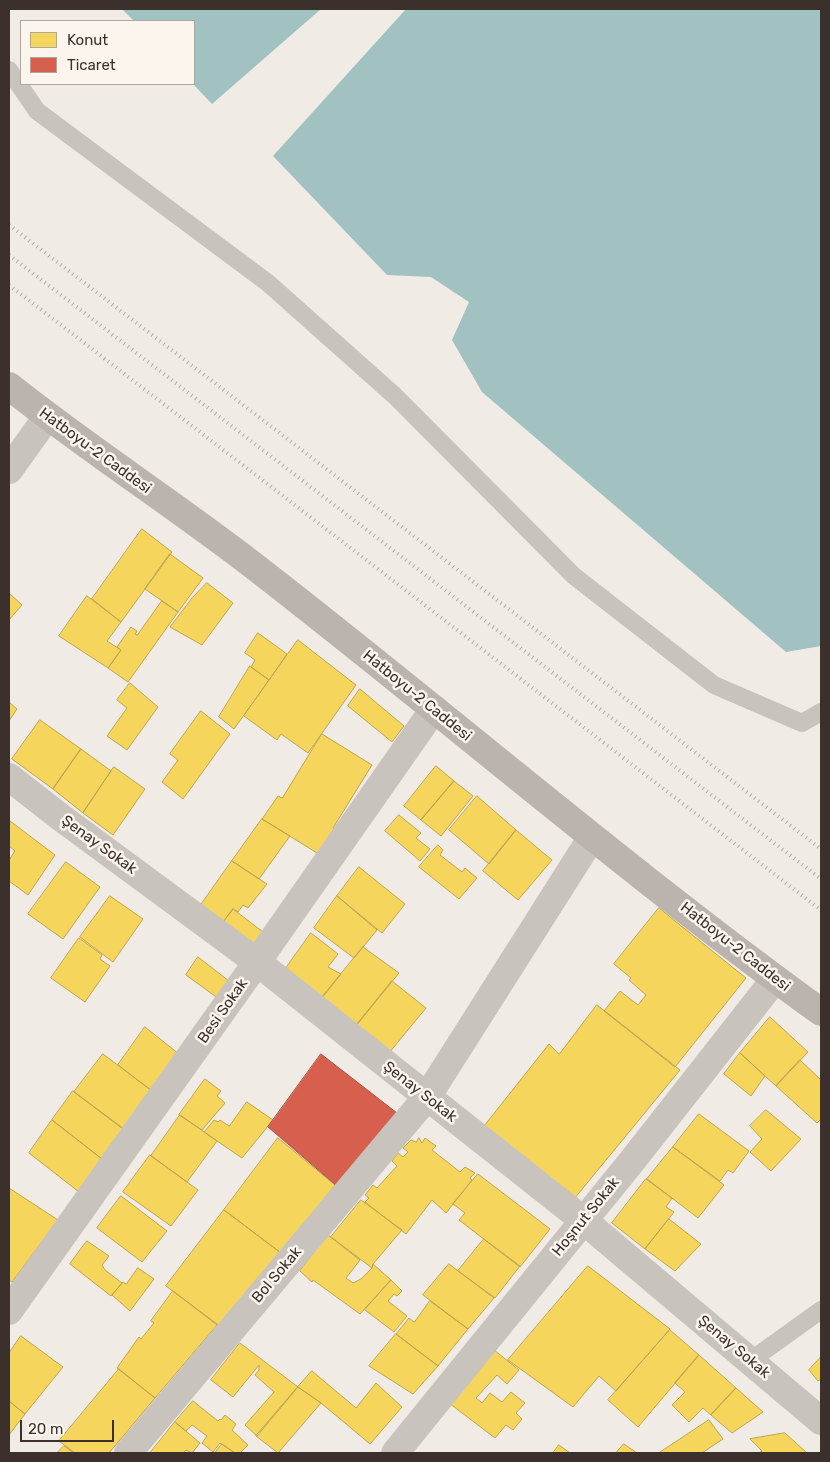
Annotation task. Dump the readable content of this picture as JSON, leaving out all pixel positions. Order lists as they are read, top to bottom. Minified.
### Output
{"streets":{"main road":["Hatboyu-2 Caddesi"],"street":["Şenay Sokak","Besi Sokak","Hoşnut Sokak","Bol Sokak"]},"crossings":[["Hatboyu-2 Caddesi","Besi Sokak"],["Hatboyu-2 Caddesi","Hoşnut Sokak"],["Hatboyu-2 Caddesi","Bol Sokak"],["Şenay Sokak","Besi Sokak"],["Şenay Sokak","Hoşnut Sokak"],["Şenay Sokak","Bol Sokak"]],"legend":["Konut","Ticaret"],"scale_bar":"20 m"}
